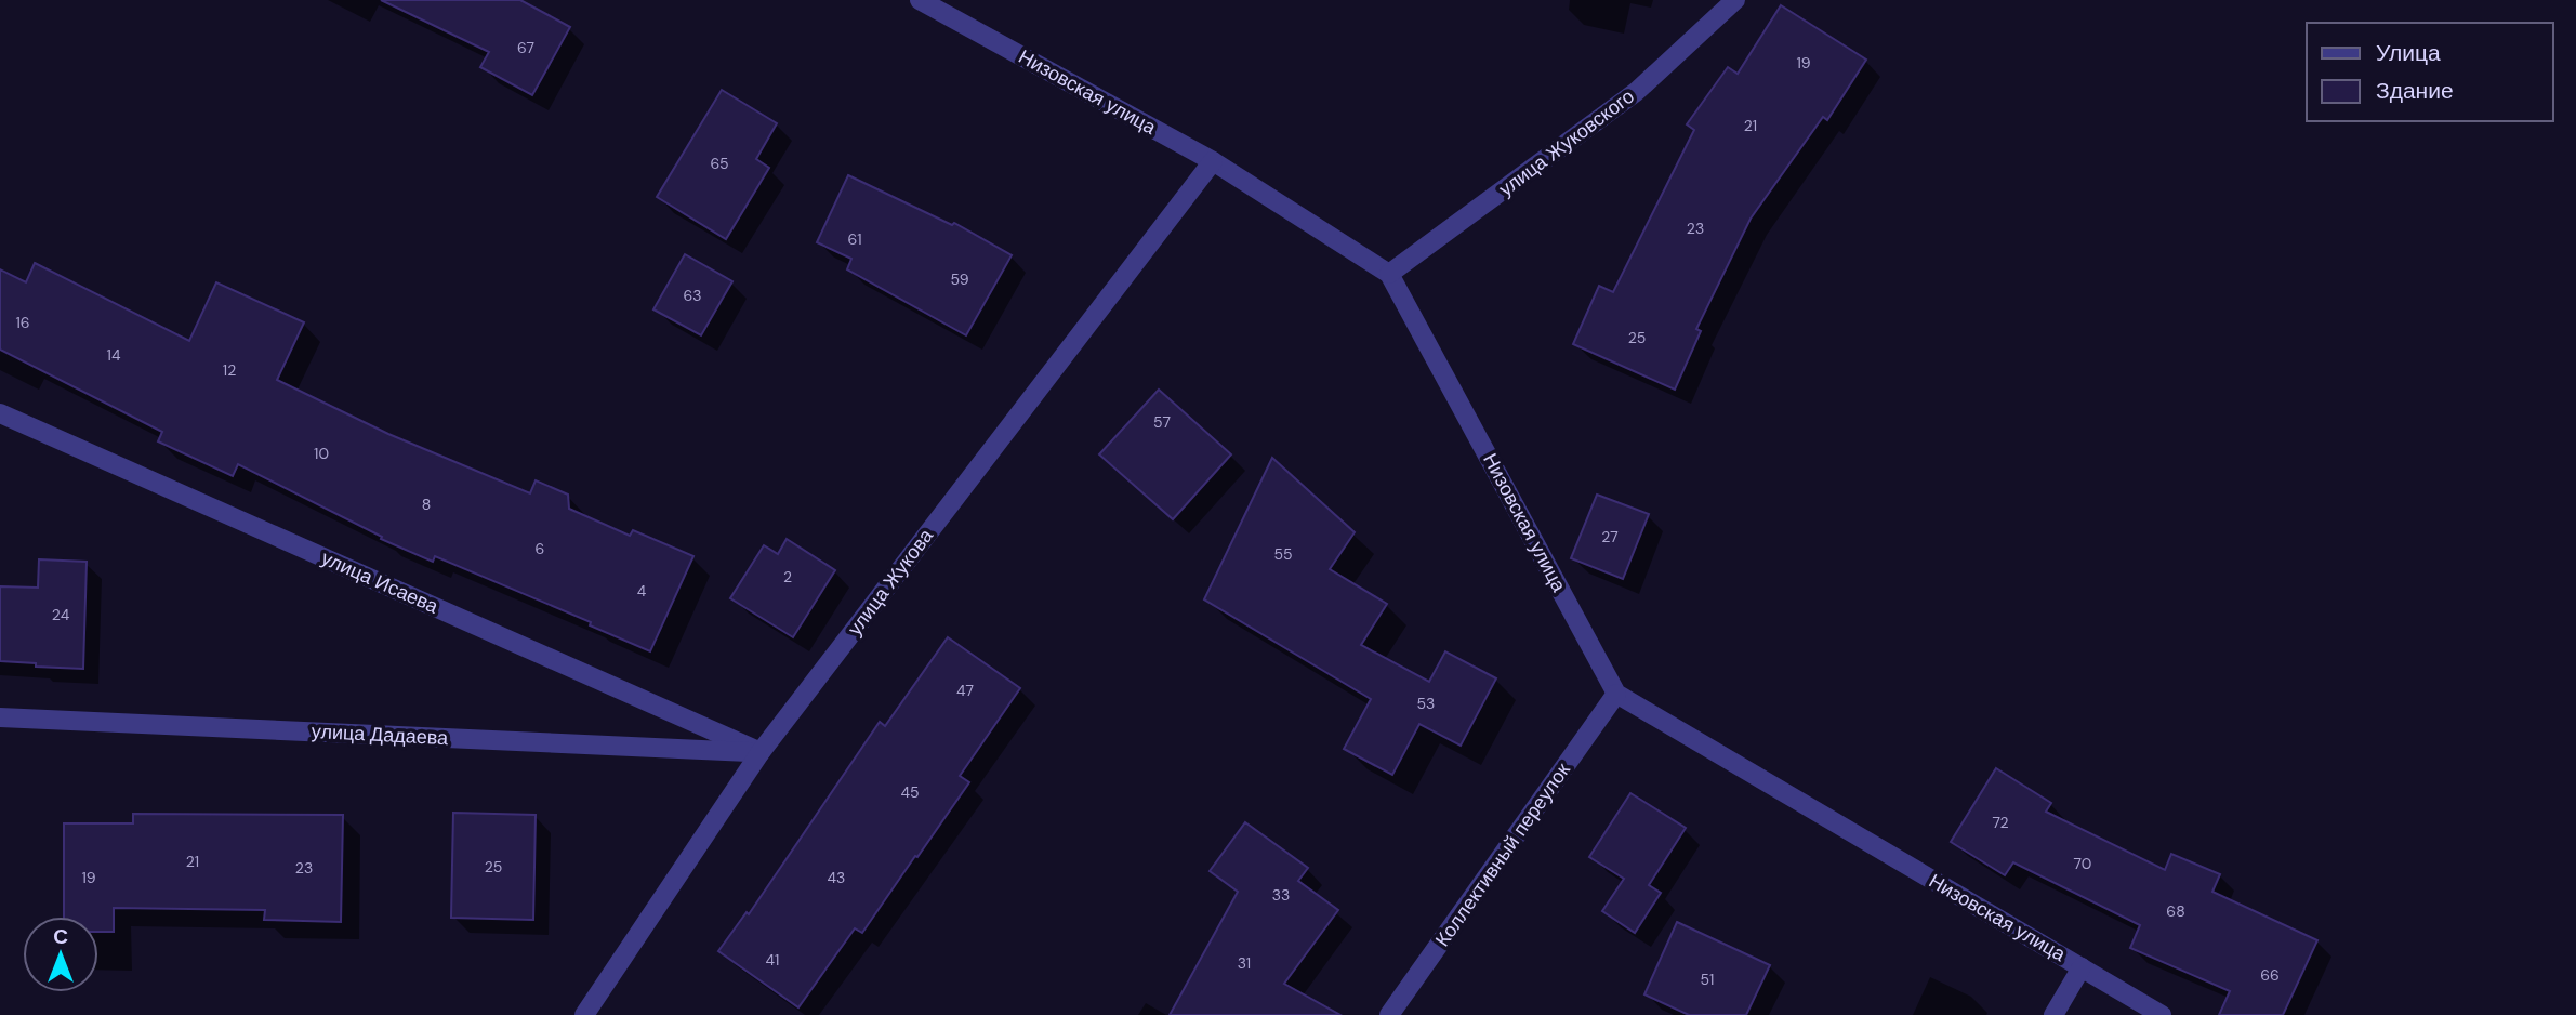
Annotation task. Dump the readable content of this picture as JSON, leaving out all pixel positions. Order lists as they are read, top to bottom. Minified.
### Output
{"streets":{"street":["Низовская улица","улица Жуковского","улица Исаева","улица Жукова","улица Дадаева","Коллективный переулок"]},"crossings":[["Низовская улица","улица Жуковского"],["Низовская улица","улица Жукова"],["Низовская улица","Коллективный переулок"],["улица Исаева","улица Жукова"],["улица Исаева","улица Дадаева"],["улица Жукова","улица Дадаева"]],"house_numbers":["67","19","21","65","23","61","59","63","16","25","14","12","57","10","8","27","6","55","2","4","24","47","53","45","72","21","70","25","23","19","43","33","68","41","31","66","51"],"legend":["Улица","Здание"],"north":"top"}
